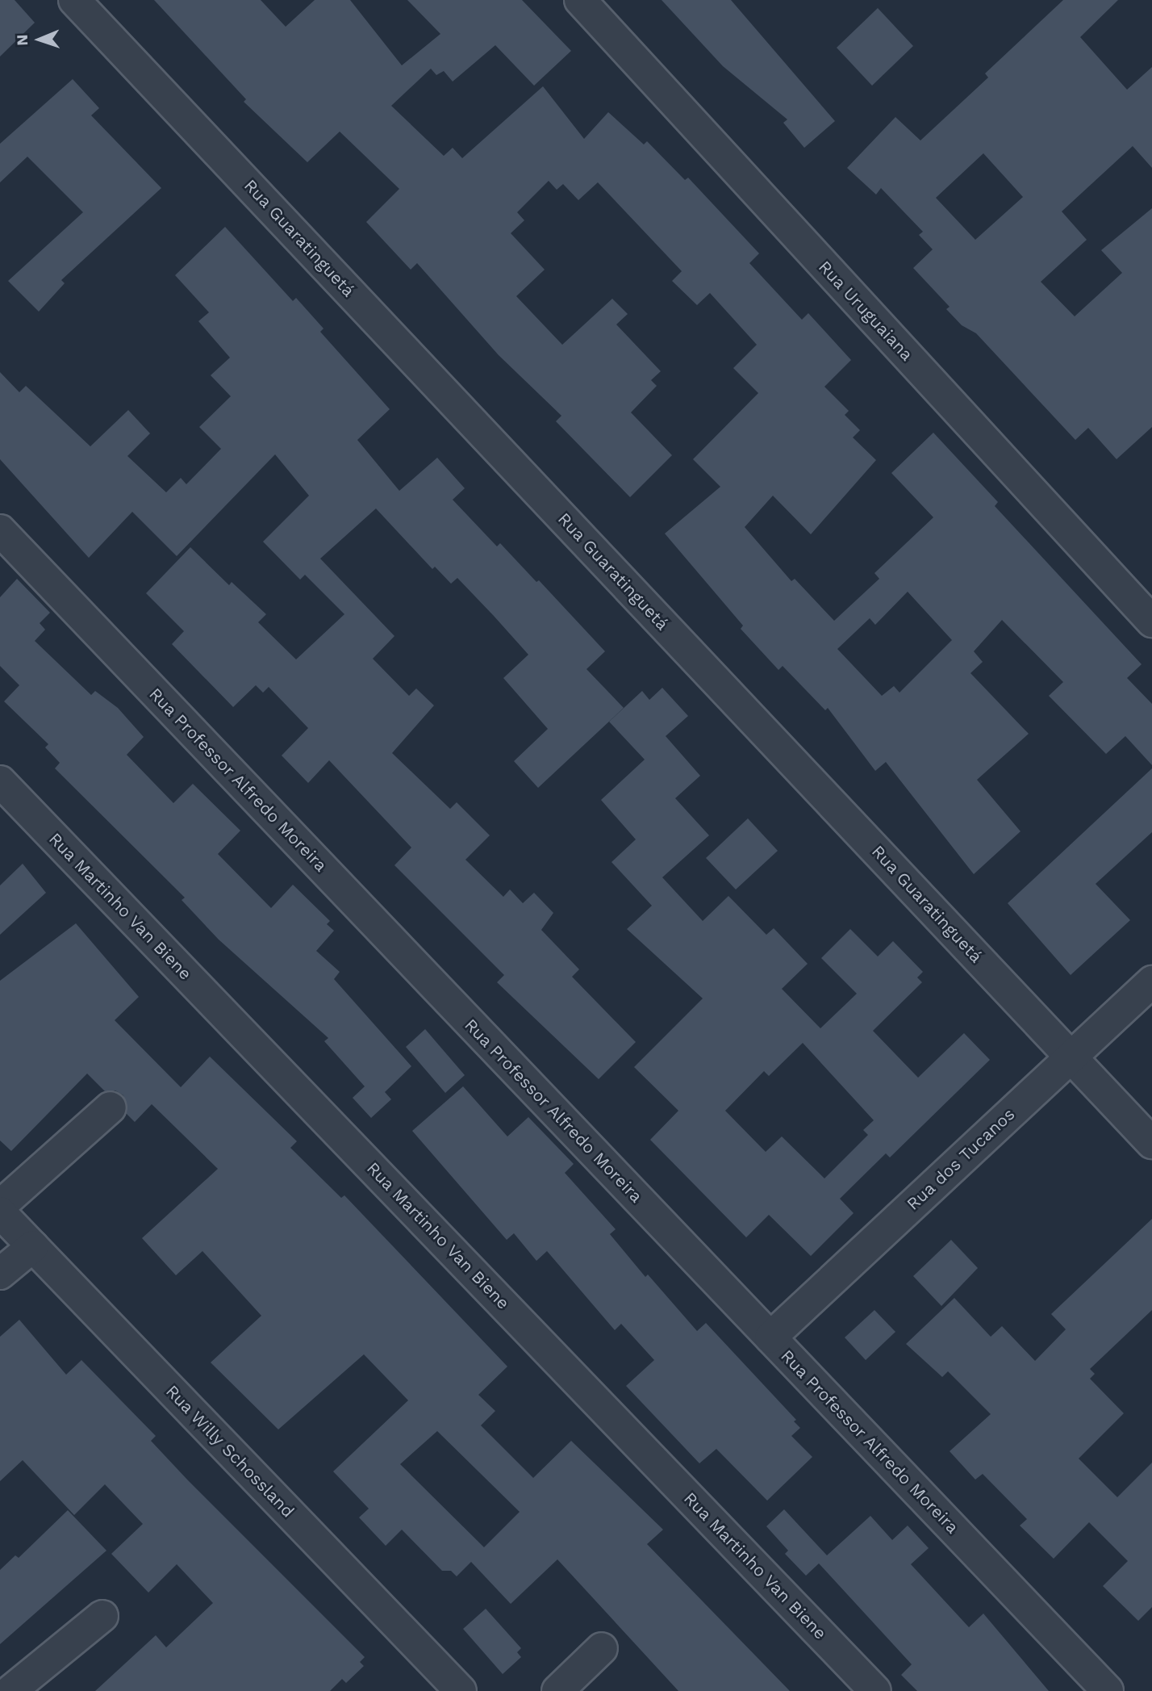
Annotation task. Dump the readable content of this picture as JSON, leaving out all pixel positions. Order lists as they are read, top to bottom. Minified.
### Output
{"streets":{"street":["Rua Guaratinguetá","Rua Uruguaiana","Rua Professor Alfredo Moreira","Rua Martinho Van Biene","Rua dos Tucanos","Rua Willy Schossland"]},"crossings":[["Rua Guaratinguetá","Rua dos Tucanos"],["Rua Professor Alfredo Moreira","Rua dos Tucanos"]],"north":"left"}
